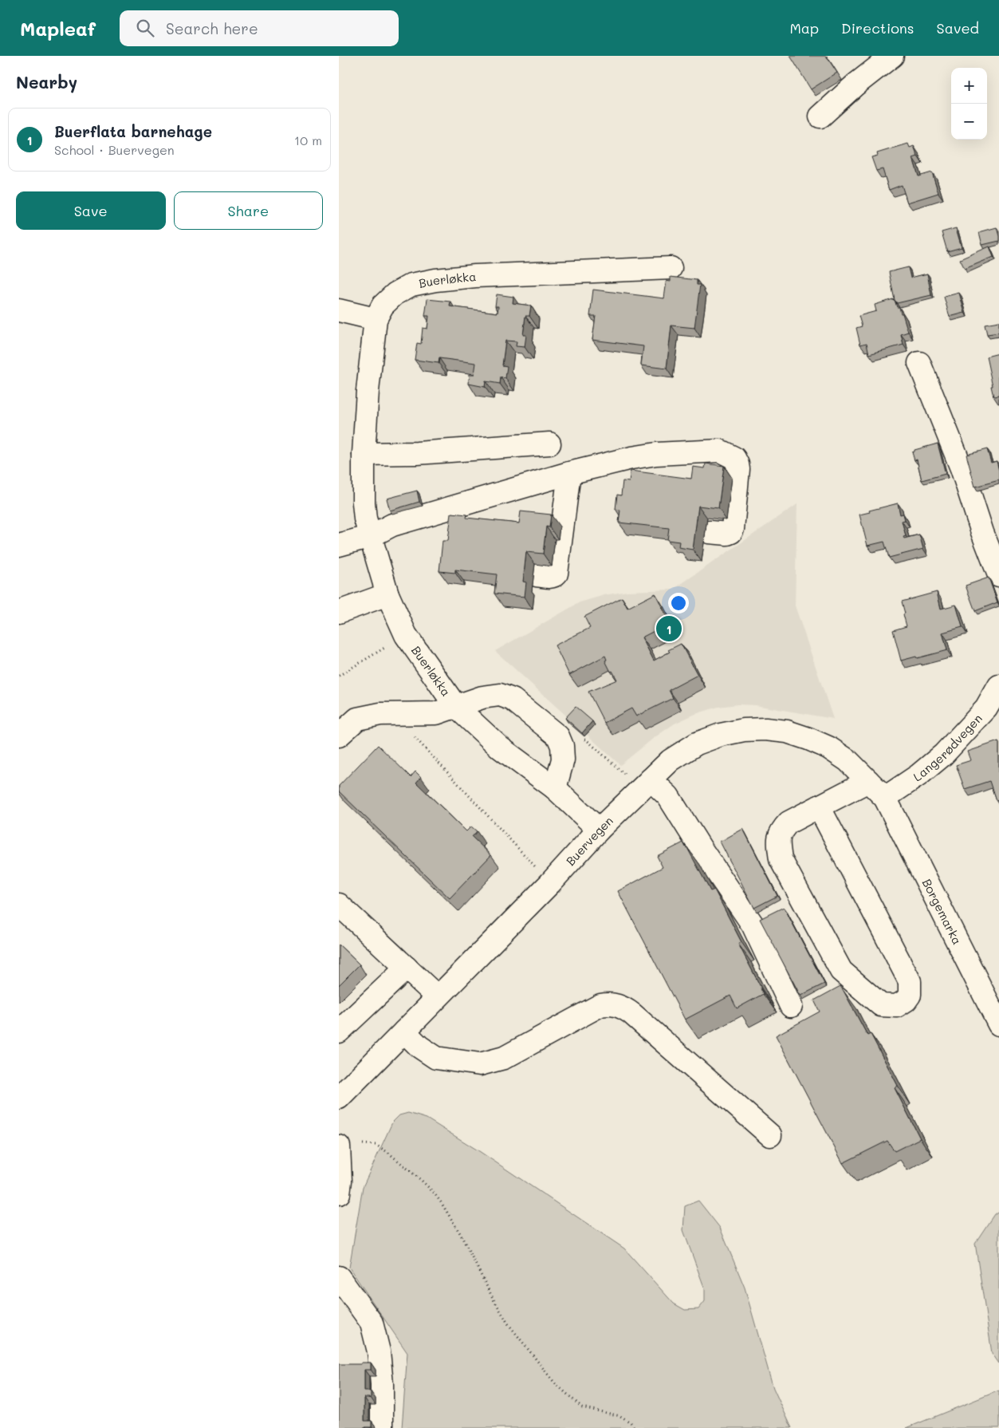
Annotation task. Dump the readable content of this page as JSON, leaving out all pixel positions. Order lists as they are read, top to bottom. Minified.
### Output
{"streets":{"street":["Buerløkka","Langerødvegen","Buervegen","Borgemarka"]},"crossings":[["Buerløkka","Buervegen"],["Langerødvegen","Buervegen"],["Langerødvegen","Borgemarka"],["Buervegen","Borgemarka"]],"page":{"header":"Mapleaf","search":"Search here","nav":["Map","Directions","Saved"],"heading":"Nearby","map_buttons":["+","−"],"list":[{"mark":"1","name":"Buerflata barnehage","note":"School · Buervegen","value":"10 m"}],"buttons":["Save","Share"],"pins":"1"}}
